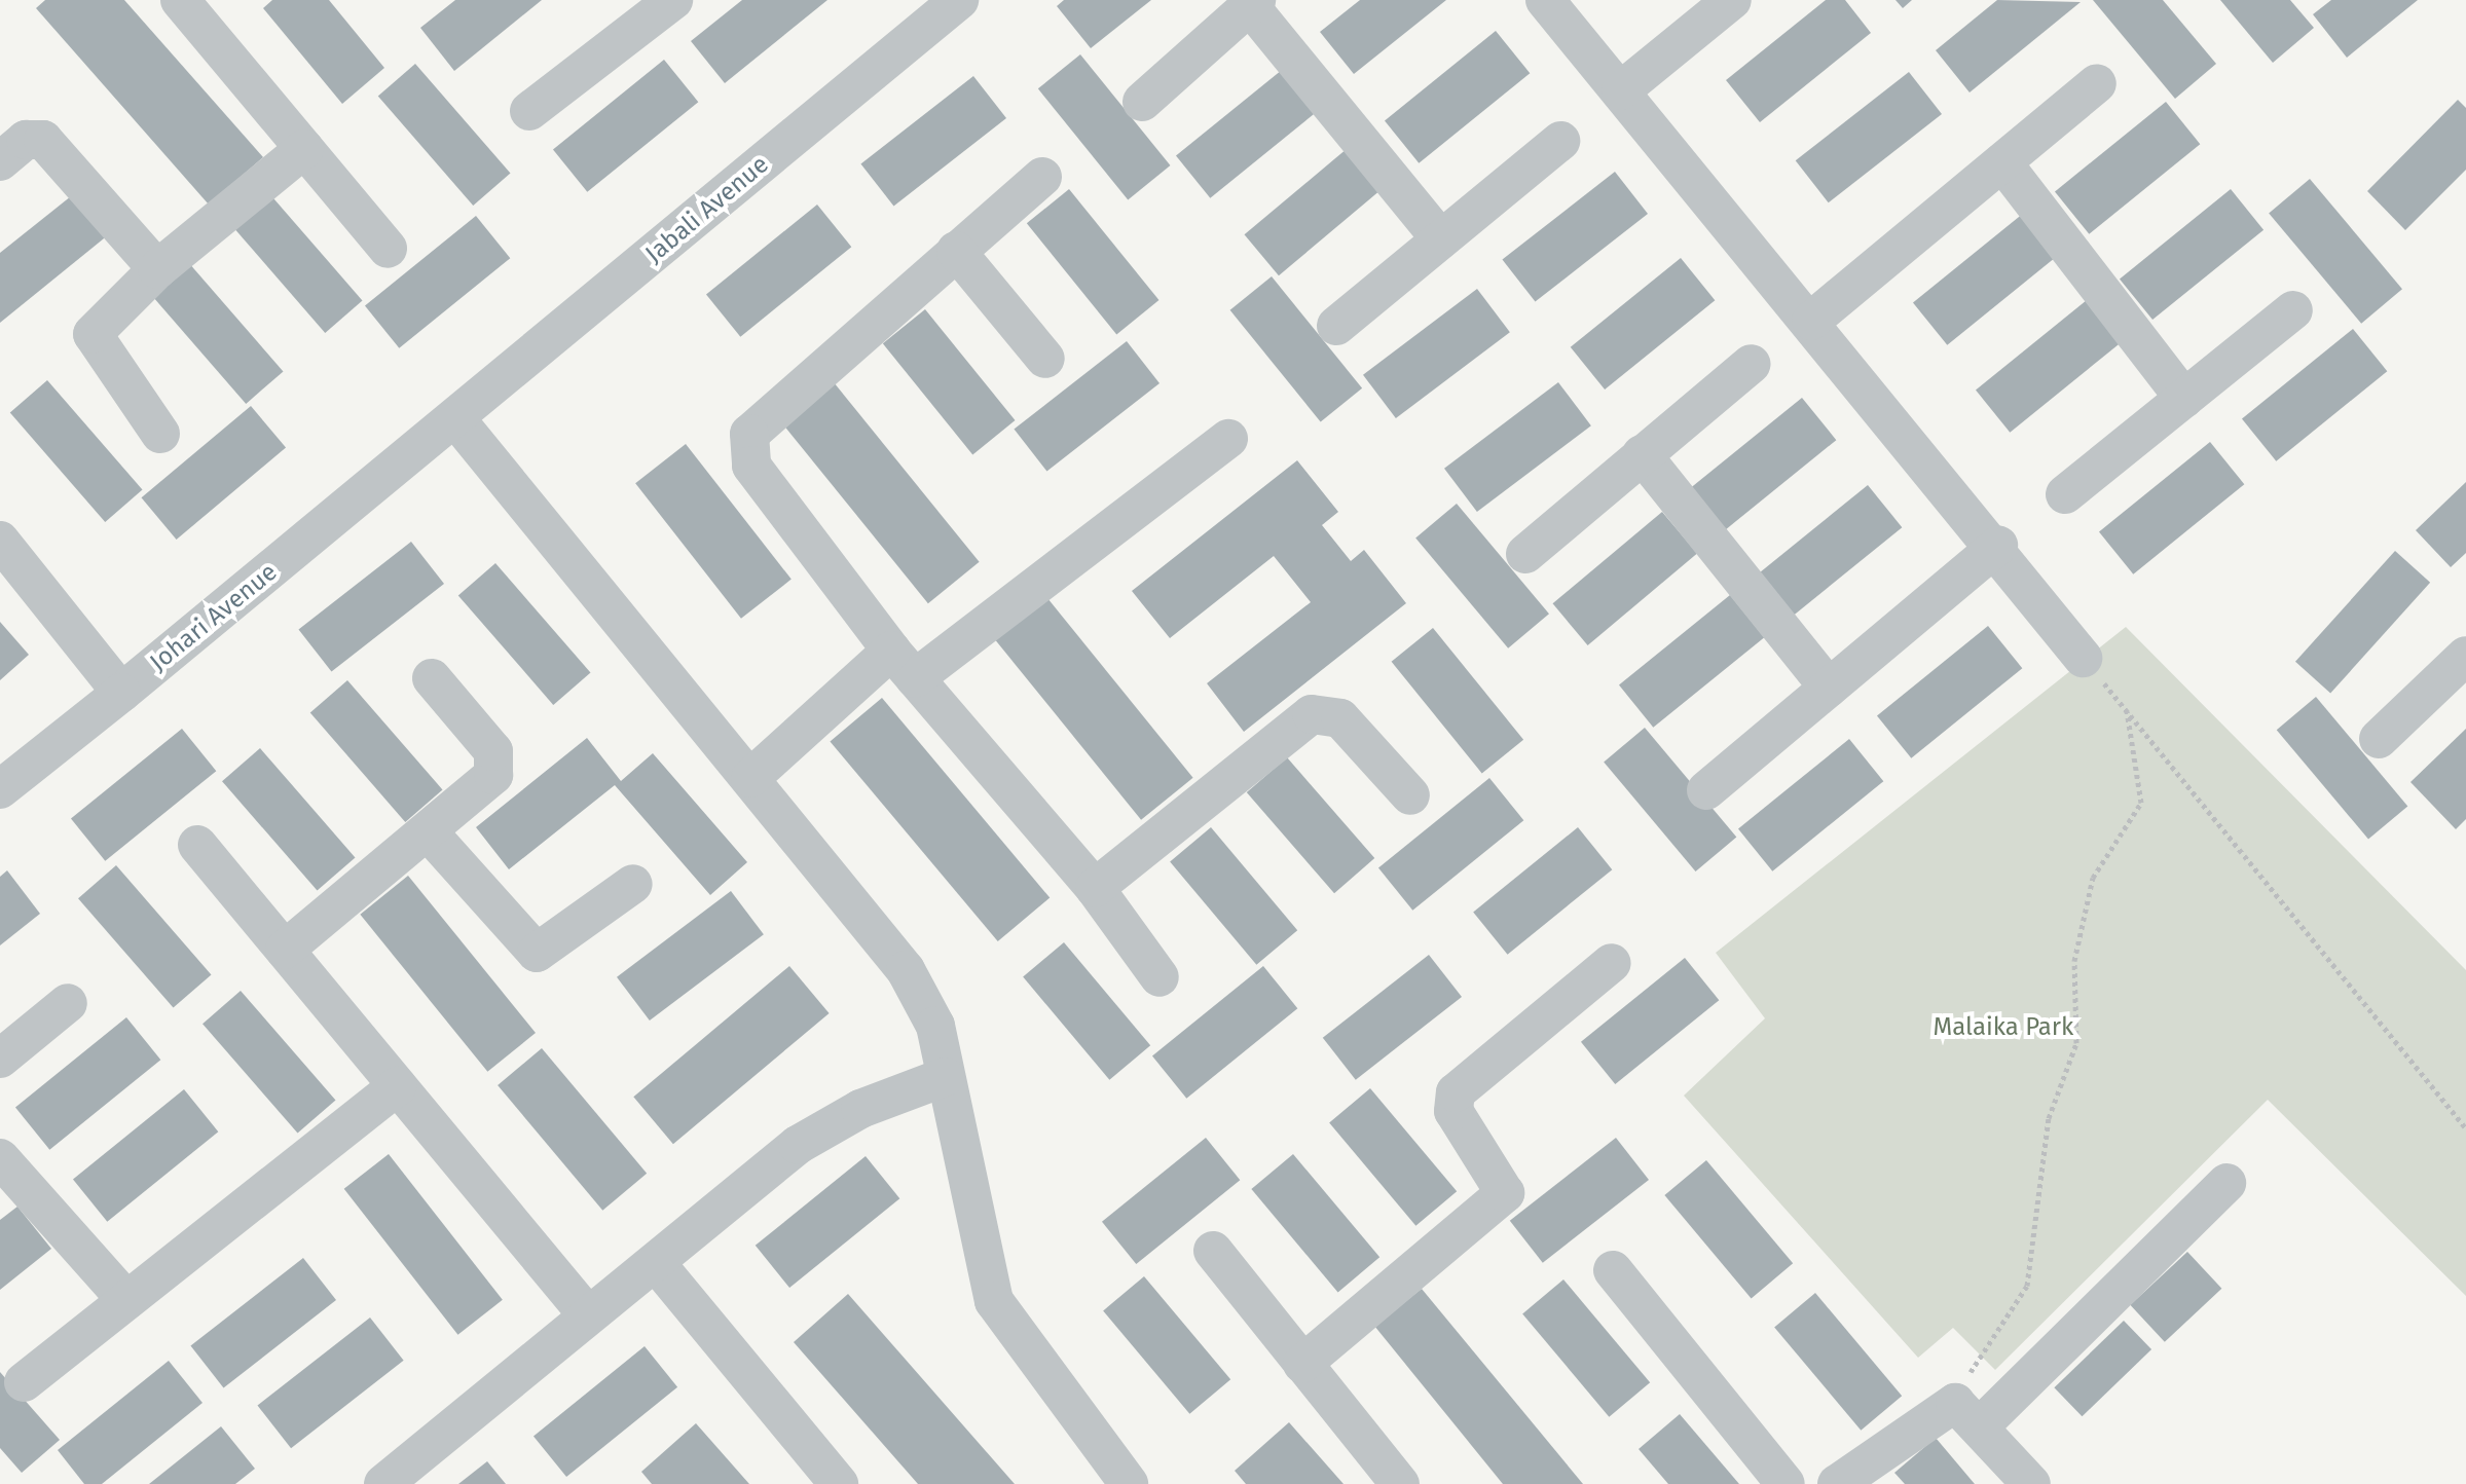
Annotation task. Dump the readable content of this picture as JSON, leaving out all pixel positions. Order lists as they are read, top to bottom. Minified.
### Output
{"streets":{"street":["Jabali Avenue","Johari Avenue"]},"crossings":[["Jabali Avenue","Johari Avenue"]],"parks":["Malaika Park"]}
